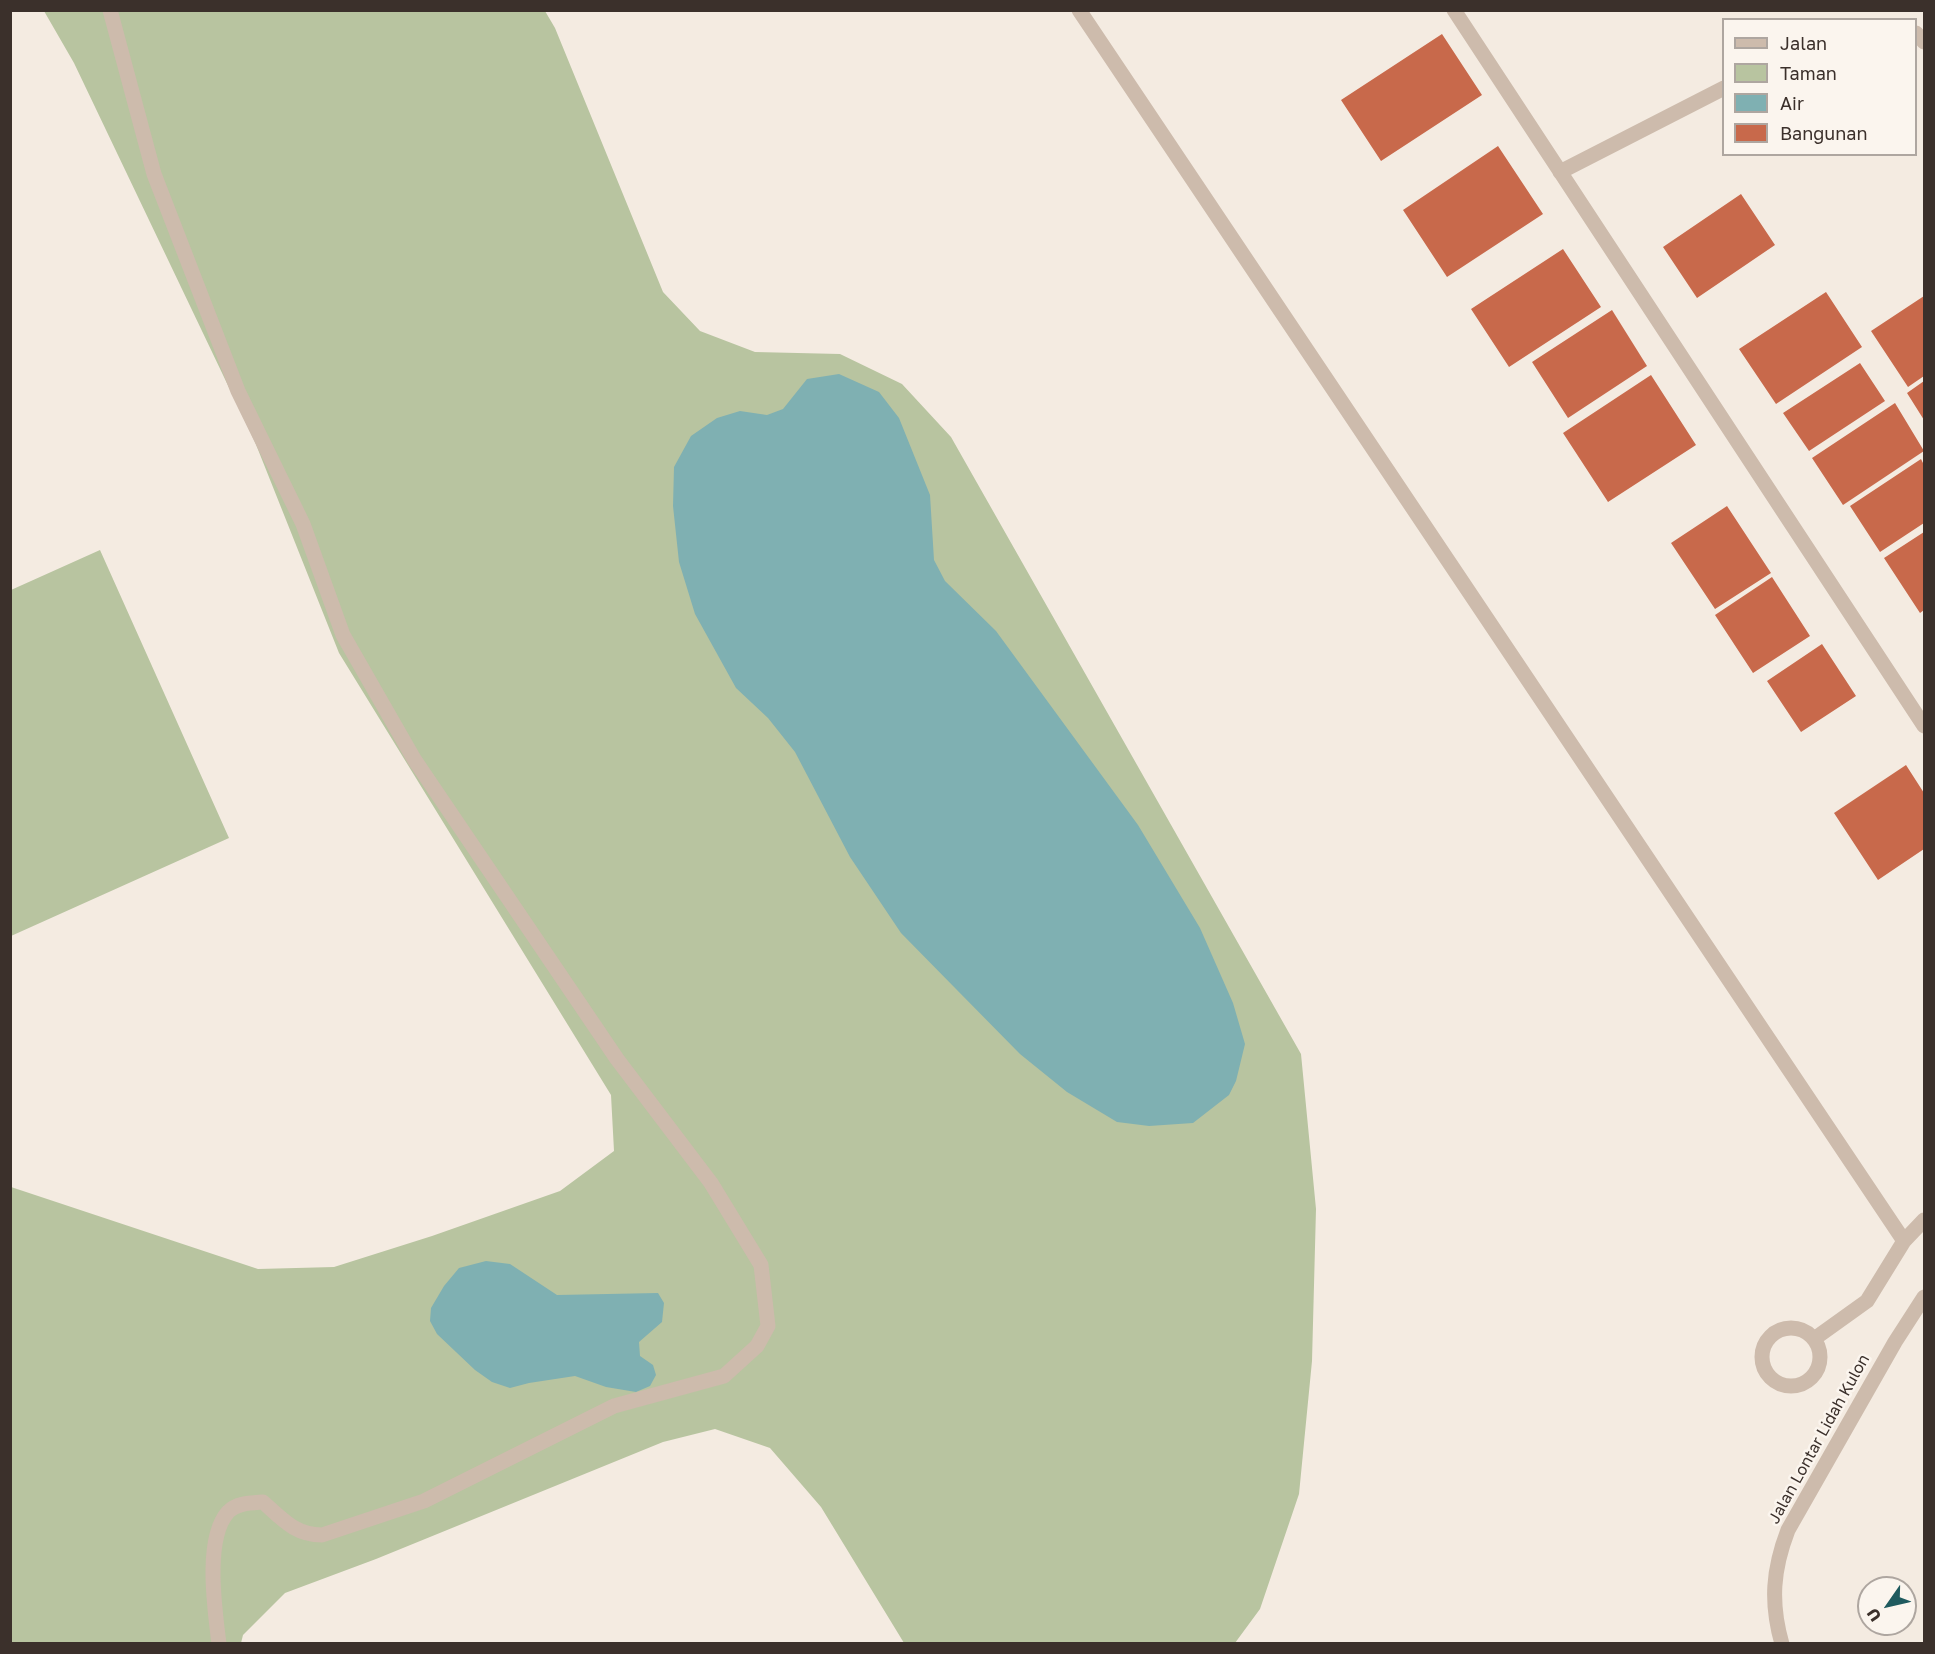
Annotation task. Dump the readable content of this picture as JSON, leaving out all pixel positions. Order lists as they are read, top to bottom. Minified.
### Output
{"streets":{"street":["Jalan Lontar Lidah Kulon"]},"legend":["Jalan","Taman","Air","Bangunan"],"north":"bottom left"}
